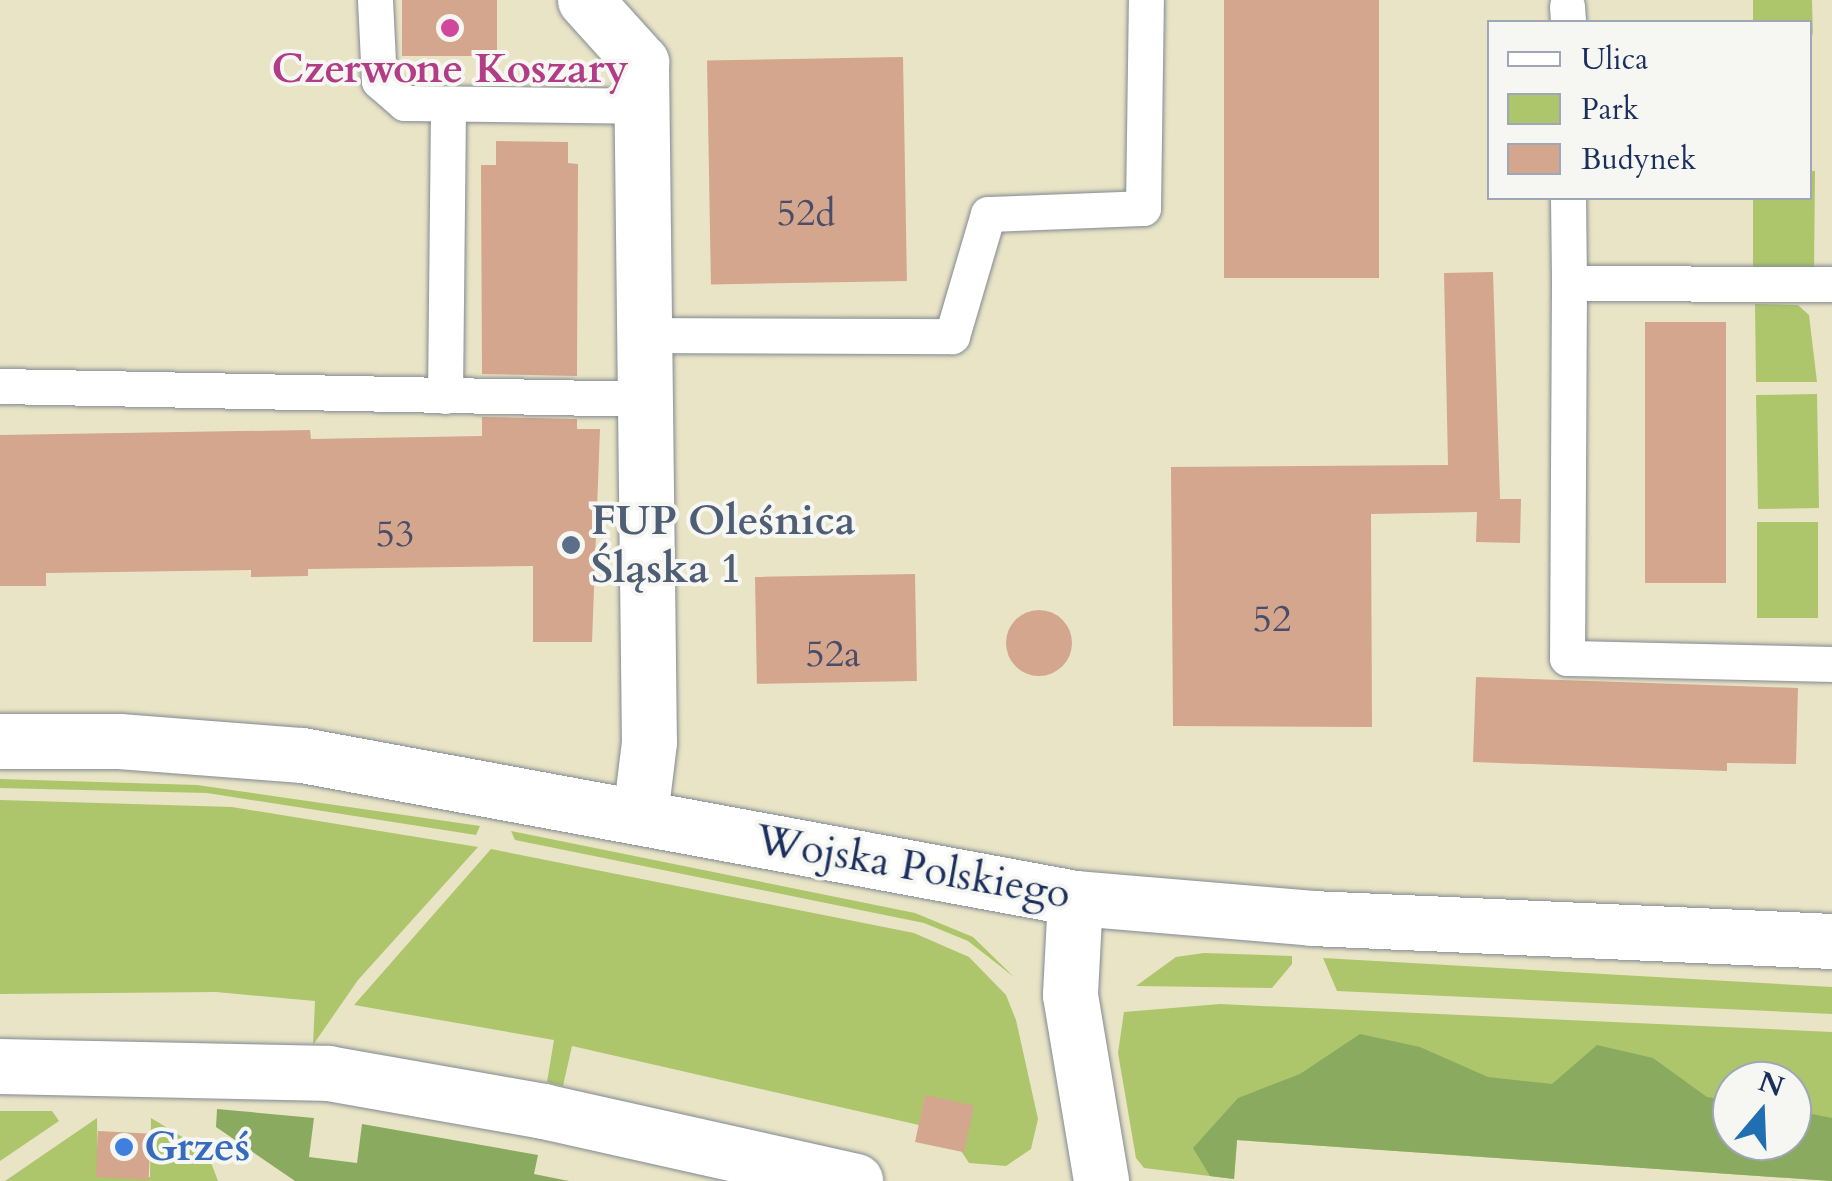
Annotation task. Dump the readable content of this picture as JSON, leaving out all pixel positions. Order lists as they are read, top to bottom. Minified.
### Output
{"streets":{"street":["Wojska Polskiego"]},"places":["Czerwone Koszary","FUP Oleśnica Śląska 1","Grześ"],"house_numbers":["52d","53","52","52a"],"legend":["Ulica","Park","Budynek"],"north":"top"}
